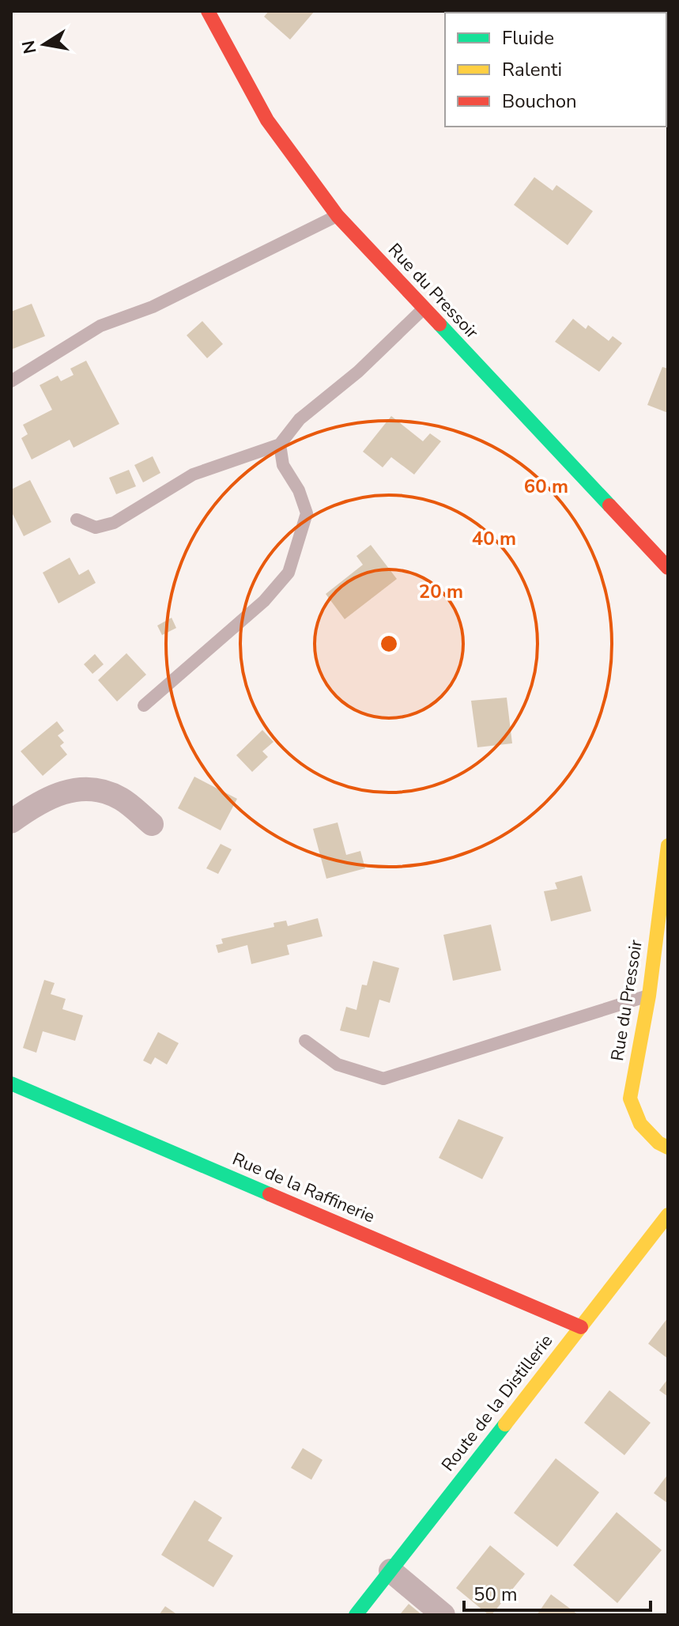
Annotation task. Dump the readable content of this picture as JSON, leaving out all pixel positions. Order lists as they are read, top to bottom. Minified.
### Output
{"streets":{"street":["Rue du Pressoir","Rue de la Raffinerie","Route de la Distillerie"]},"crossings":[["Rue de la Raffinerie","Route de la Distillerie"]],"legend":["Fluide","Ralenti","Bouchon"],"scale_bar":"50 m","north":"left","rings":["60 m","40 m","20 m"]}
